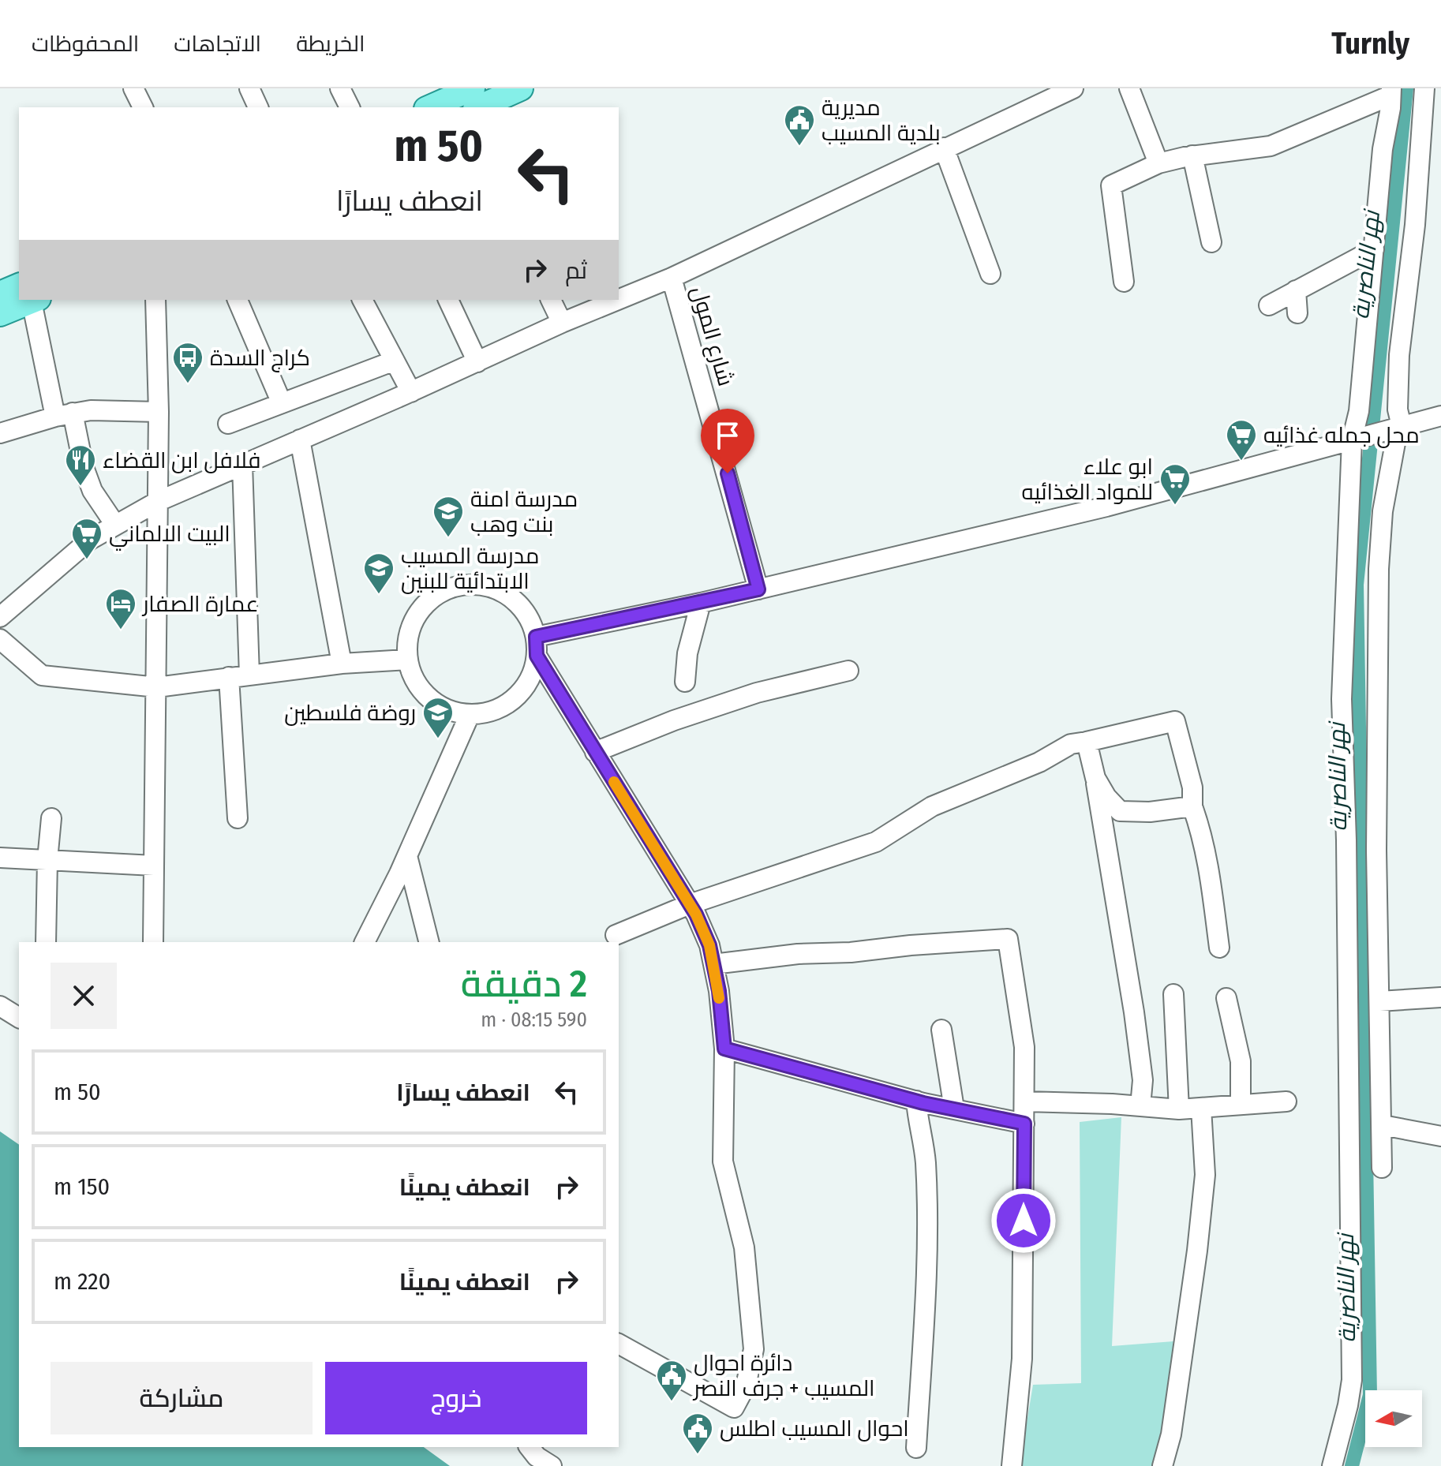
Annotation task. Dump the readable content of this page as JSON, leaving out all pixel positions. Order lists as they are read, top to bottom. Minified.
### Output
{"streets":{"street":["شارع المول"]},"water":["نهر الناصرية"],"places":{"public building":["مديرية بلدية المسيب","دائرة احوال المسيب + جرف النصر","احوال المسيب اطلس"],"bus stop":["كراج السدة"],"supermarket":["محل جمله غذائيه","ابو علاء للمواد الغذائيه","البيت الالماني"],"restaurant":["فلافل ابن القضاء"],"school or university":["مدرسة امنة بنت وهب","مدرسة المسيب الابتدائية للبنين","روضة فلسطين"],"hotel":["عمارة الصفار"]},"north":"left","page":{"header":"Turnly","nav":["الخريطة","الاتجاهات","المحفوظات"],"turn":["50 m","انعطف يسارًا"],"then":"ثم","heading":["2 دقيقة","590 m · 08:15"],"list":[{"name":"انعطف يسارًا","value":"50 m"},{"name":"انعطف يمينًا","value":"150 m"},{"name":"انعطف يمينًا","value":"220 m"}],"buttons":["خروج","مشاركة"]}}
